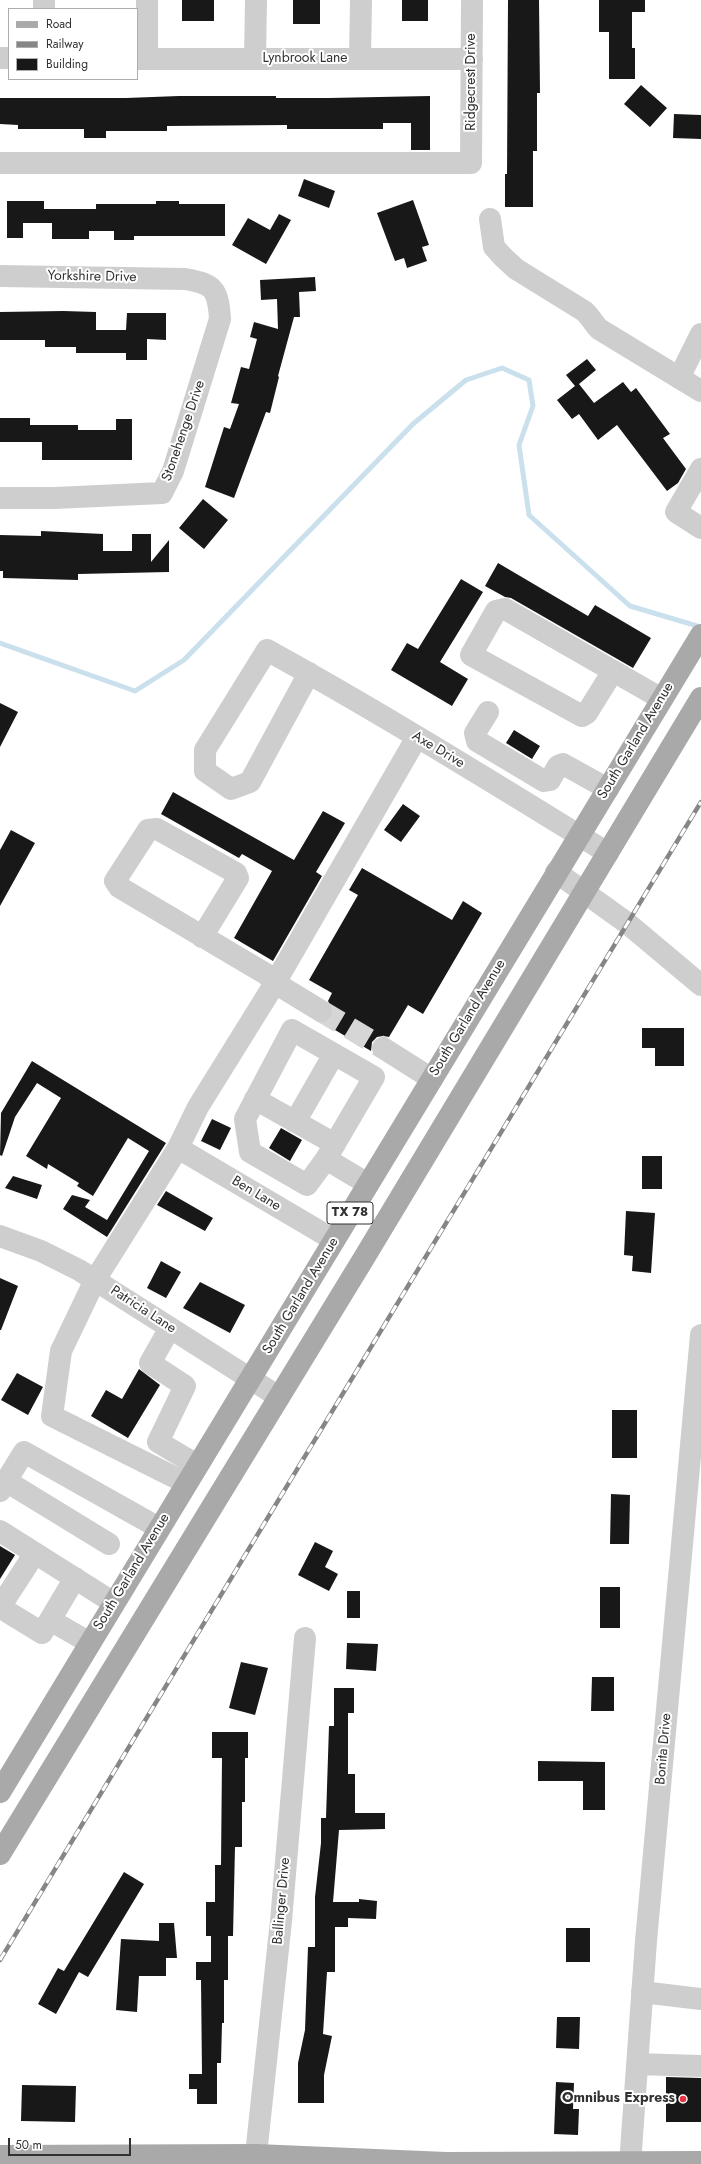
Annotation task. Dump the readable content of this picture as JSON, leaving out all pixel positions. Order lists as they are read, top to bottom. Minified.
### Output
{"streets":{"main road":["South Garland Avenue","TX 78"],"street":["Lynbrook Lane","Ridgecrest Drive","Yorkshire Drive","Stonehenge Drive","Axe Drive","Ben Lane","Patricia Lane","Bonita Drive","Ballinger Drive"]},"crossings":[["Lynbrook Lane","Ridgecrest Drive"],["Yorkshire Drive","Stonehenge Drive"],["South Garland Avenue","Axe Drive"],["South Garland Avenue","Ben Lane"],["South Garland Avenue","Patricia Lane"],["Axe Drive","TX 78"],["TX 78","Patricia Lane"]],"places":["Omnibus Express"],"legend":["Road","Railway","Building"],"scale_bar":"50 m"}
